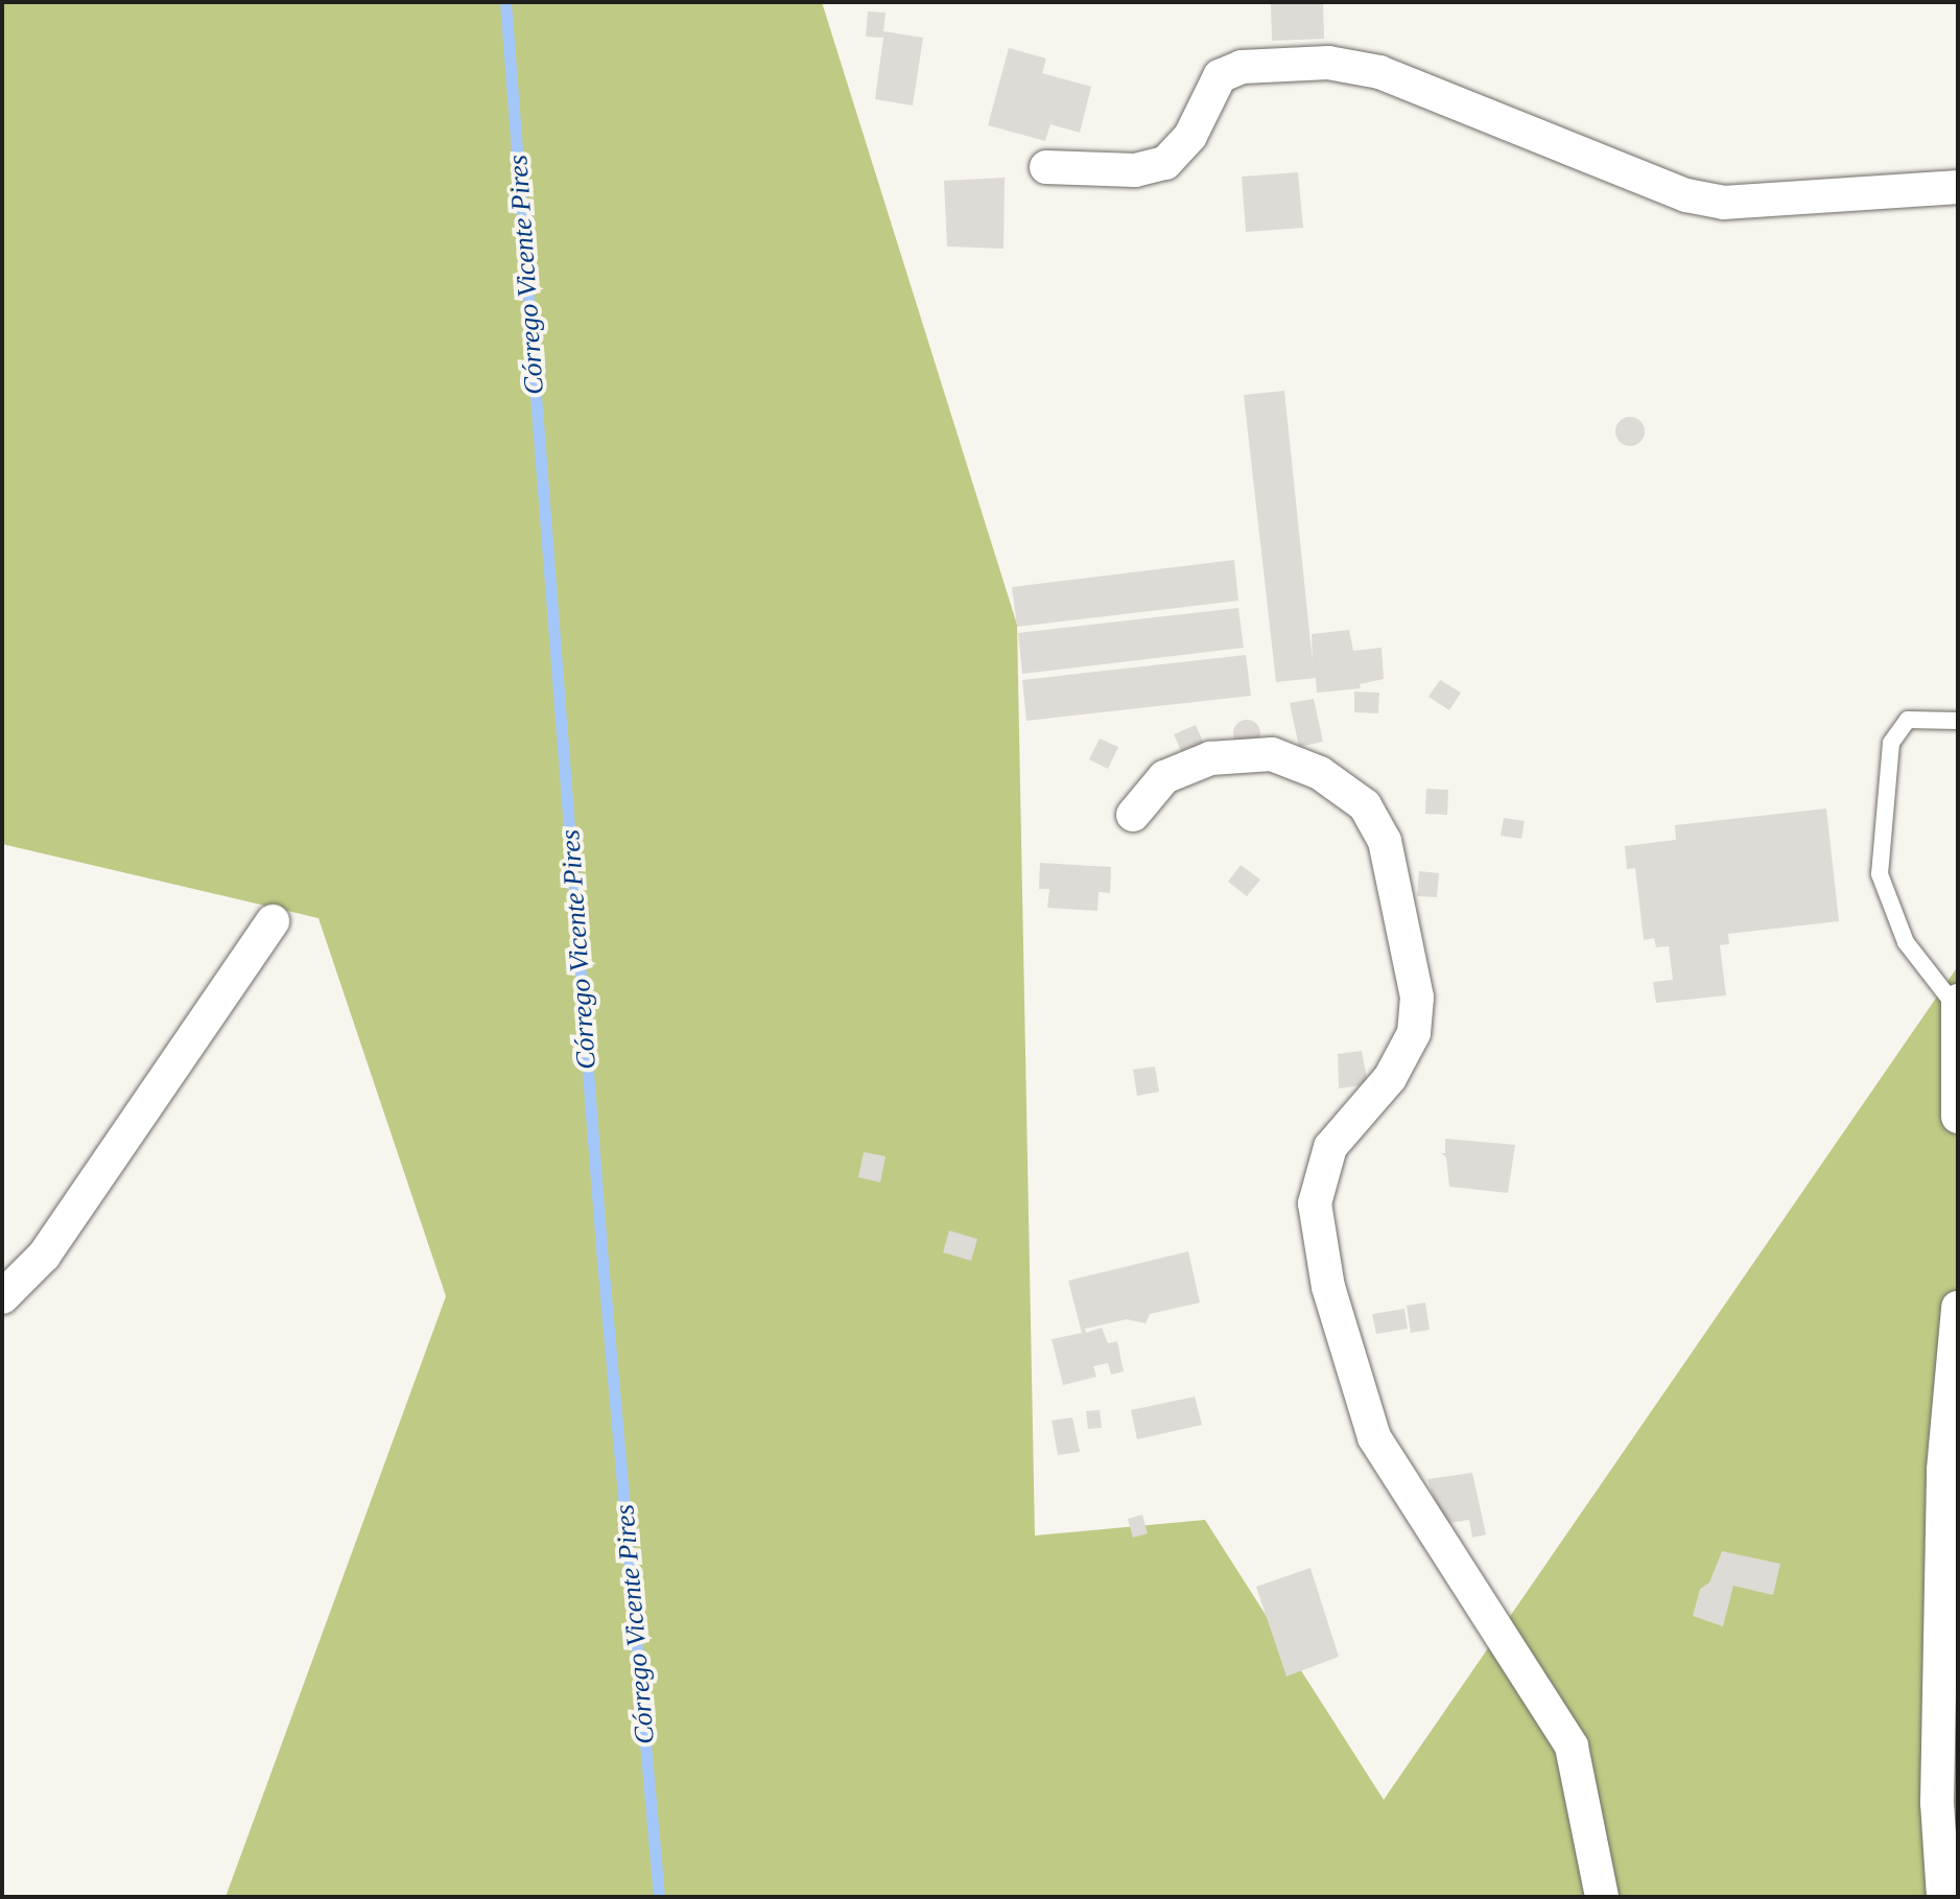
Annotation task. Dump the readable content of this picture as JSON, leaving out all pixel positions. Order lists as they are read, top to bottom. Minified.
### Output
{"water":["Córrego Vicente Pires"]}
